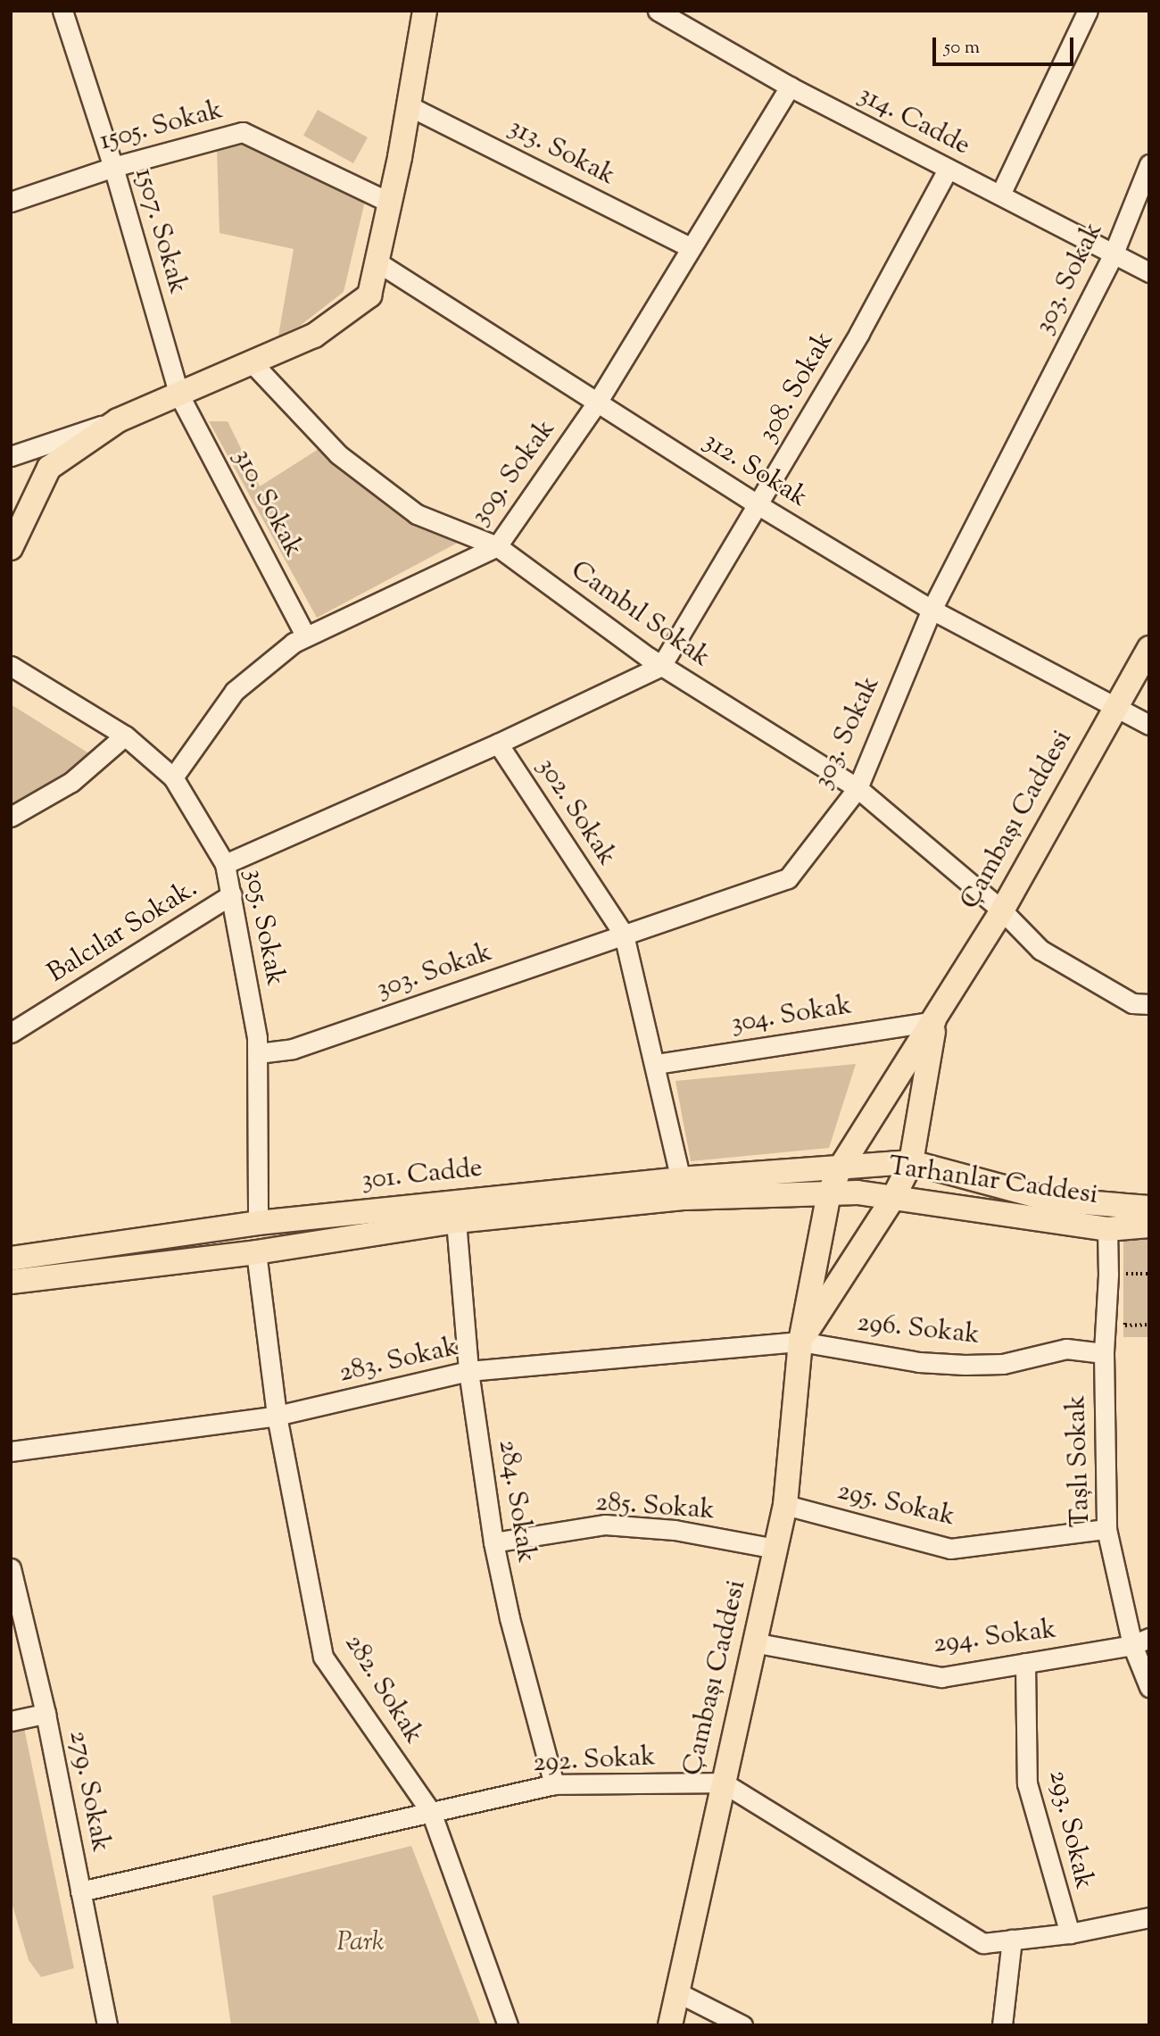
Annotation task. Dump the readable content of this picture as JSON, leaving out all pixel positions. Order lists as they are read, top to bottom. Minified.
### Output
{"streets":{"main road":["Çambaşı Caddesi","301. Cadde","Tarhanlar Caddesi"],"street":["314. Cadde","1505. Sokak","313. Sokak","1507. Sokak","303. Sokak","308. Sokak","312. Sokak","309. Sokak","310. Sokak","Cambıl Sokak","302. Sokak","305. Sokak","Balcılar Sokak.","304. Sokak","296. Sokak","283. Sokak","Taşlı Sokak","284. Sokak","295. Sokak","285. Sokak","294. Sokak","282. Sokak","292. Sokak","279. Sokak","293. Sokak"]},"crossings":[["314. Cadde","303. Sokak"],["314. Cadde","308. Sokak"],["314. Cadde","309. Sokak"],["1505. Sokak","1507. Sokak"],["313. Sokak","309. Sokak"],["1507. Sokak","310. Sokak"],["303. Sokak","312. Sokak"],["303. Sokak","Cambıl Sokak"],["303. Sokak","302. Sokak"],["303. Sokak","305. Sokak"],["308. Sokak","312. Sokak"],["308. Sokak","Cambıl Sokak"],["312. Sokak","309. Sokak"],["312. Sokak","Çambaşı Caddesi"],["309. Sokak","310. Sokak"],["309. Sokak","Cambıl Sokak"],["309. Sokak","305. Sokak"],["Cambıl Sokak","Çambaşı Caddesi"],["302. Sokak","304. Sokak"],["302. Sokak","301. Cadde"],["Çambaşı Caddesi","304. Sokak"],["Çambaşı Caddesi","301. Cadde"],["Çambaşı Caddesi","Tarhanlar Caddesi"],["Çambaşı Caddesi","296. Sokak"],["Çambaşı Caddesi","283. Sokak"],["Çambaşı Caddesi","295. Sokak"],["Çambaşı Caddesi","285. Sokak"],["Çambaşı Caddesi","294. Sokak"],["Çambaşı Caddesi","292. Sokak"],["305. Sokak","Balcılar Sokak."],["305. Sokak","301. Cadde"],["301. Cadde","Tarhanlar Caddesi"],["301. Cadde","284. Sokak"],["301. Cadde","282. Sokak"],["Tarhanlar Caddesi","Taşlı Sokak"],["296. Sokak","283. Sokak"],["296. Sokak","Taşlı Sokak"],["283. Sokak","284. Sokak"],["283. Sokak","282. Sokak"],["Taşlı Sokak","295. Sokak"],["Taşlı Sokak","294. Sokak"],["284. Sokak","285. Sokak"],["284. Sokak","292. Sokak"],["294. Sokak","293. Sokak"],["282. Sokak","292. Sokak"],["292. Sokak","279. Sokak"]],"parks":["Park"],"scale_bar":"50 m"}
